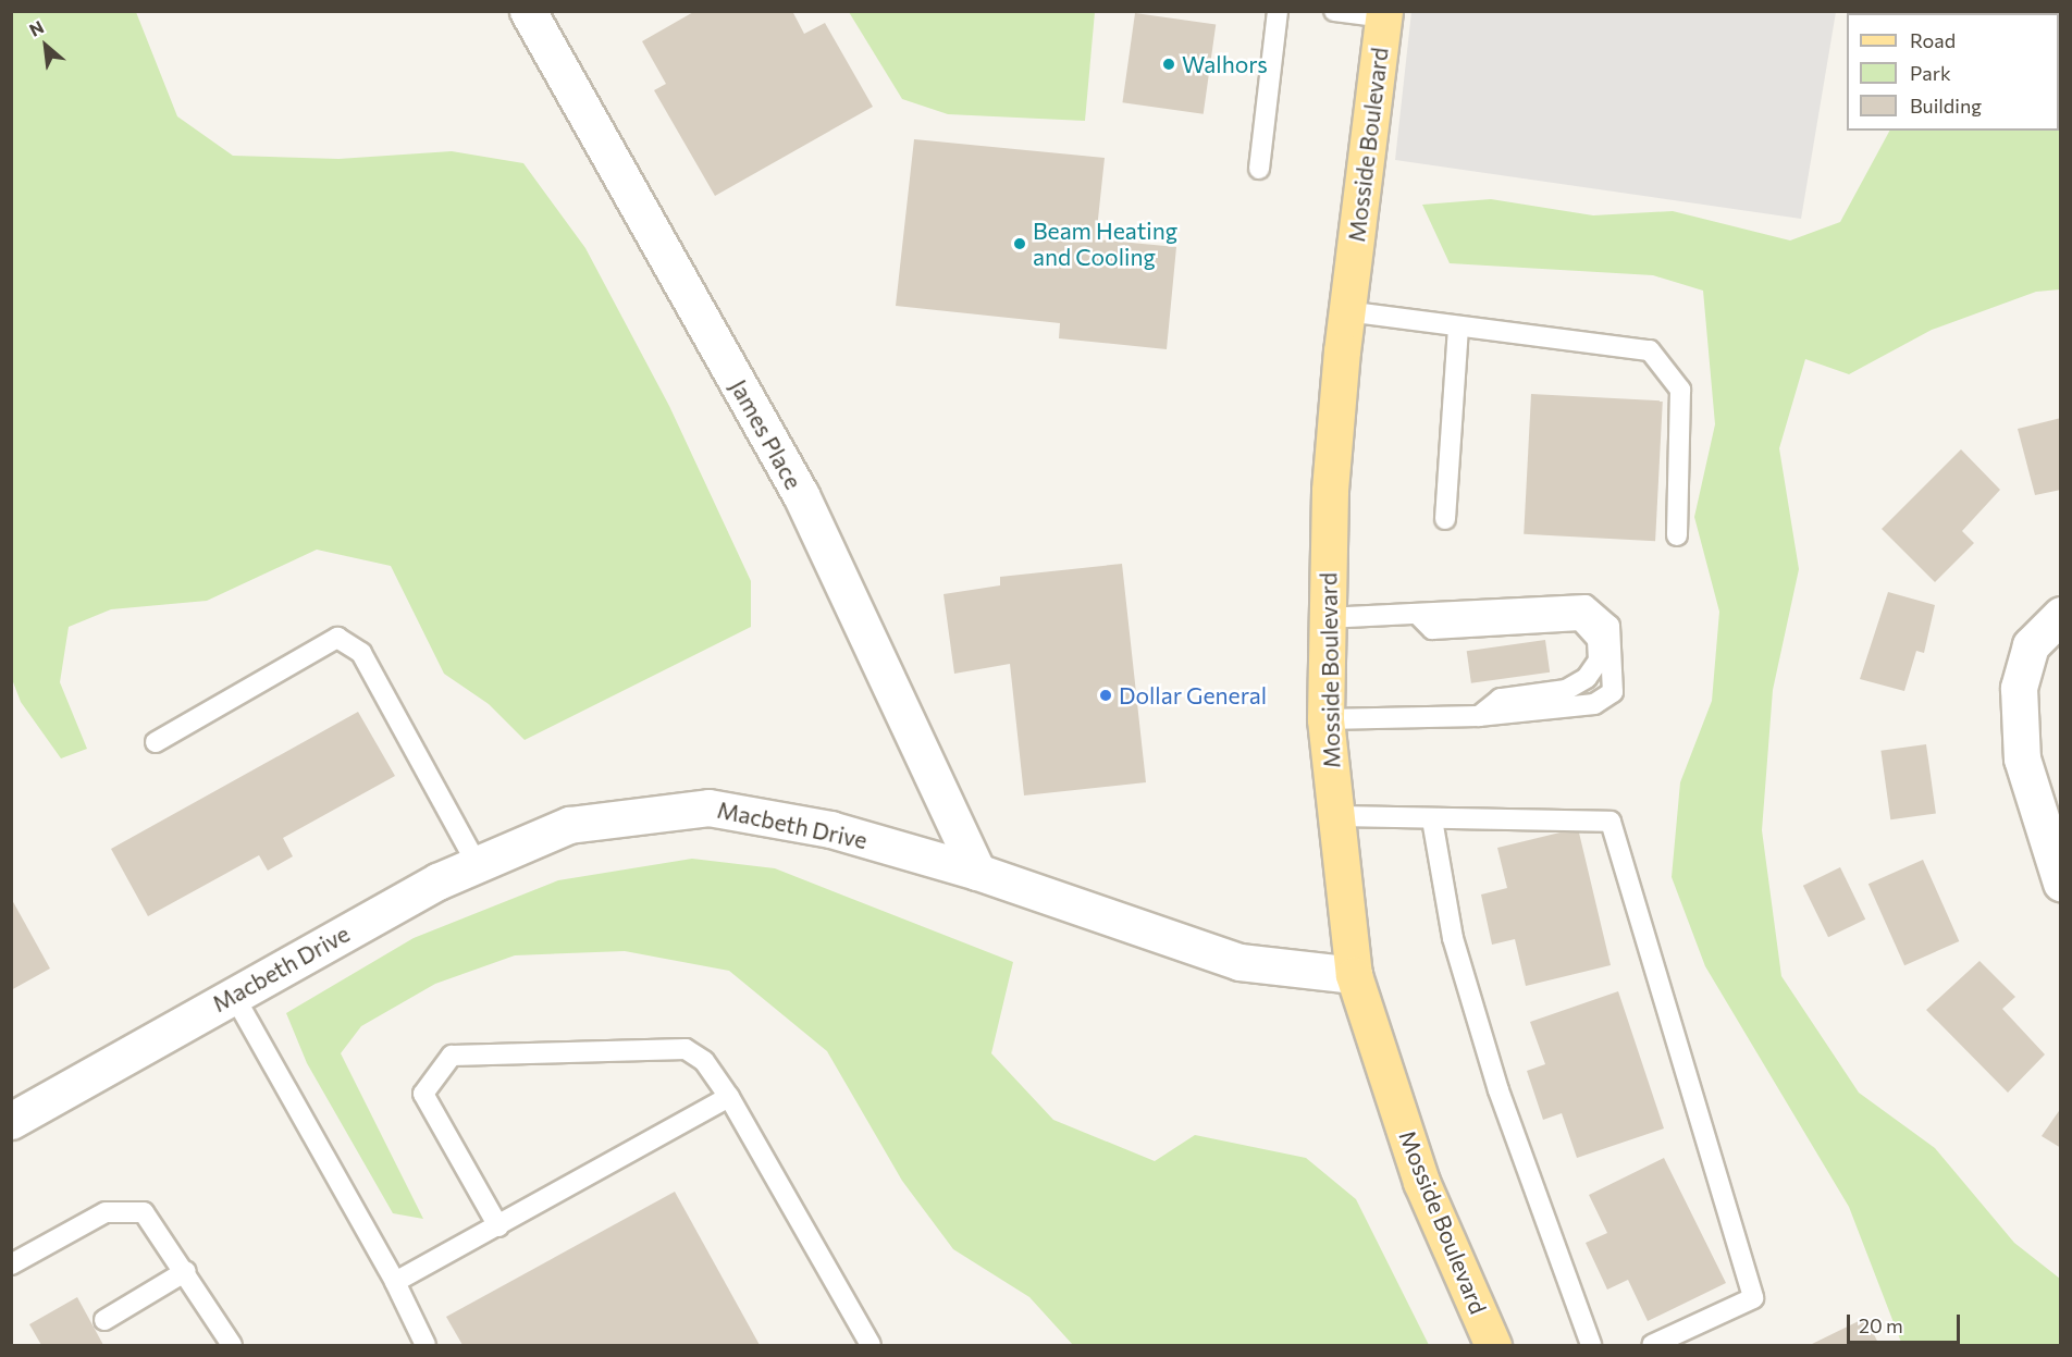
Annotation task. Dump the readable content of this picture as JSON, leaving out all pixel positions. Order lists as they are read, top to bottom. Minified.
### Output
{"streets":{"main road":["Mosside Boulevard"],"street":["James Place","Macbeth Drive"]},"crossings":[["Mosside Boulevard","Macbeth Drive"],["James Place","Macbeth Drive"]],"places":["Walhors","Beam Heating and Cooling","Dollar General"],"legend":["Road","Park","Building"],"scale_bar":"20 m","north":"top left"}
